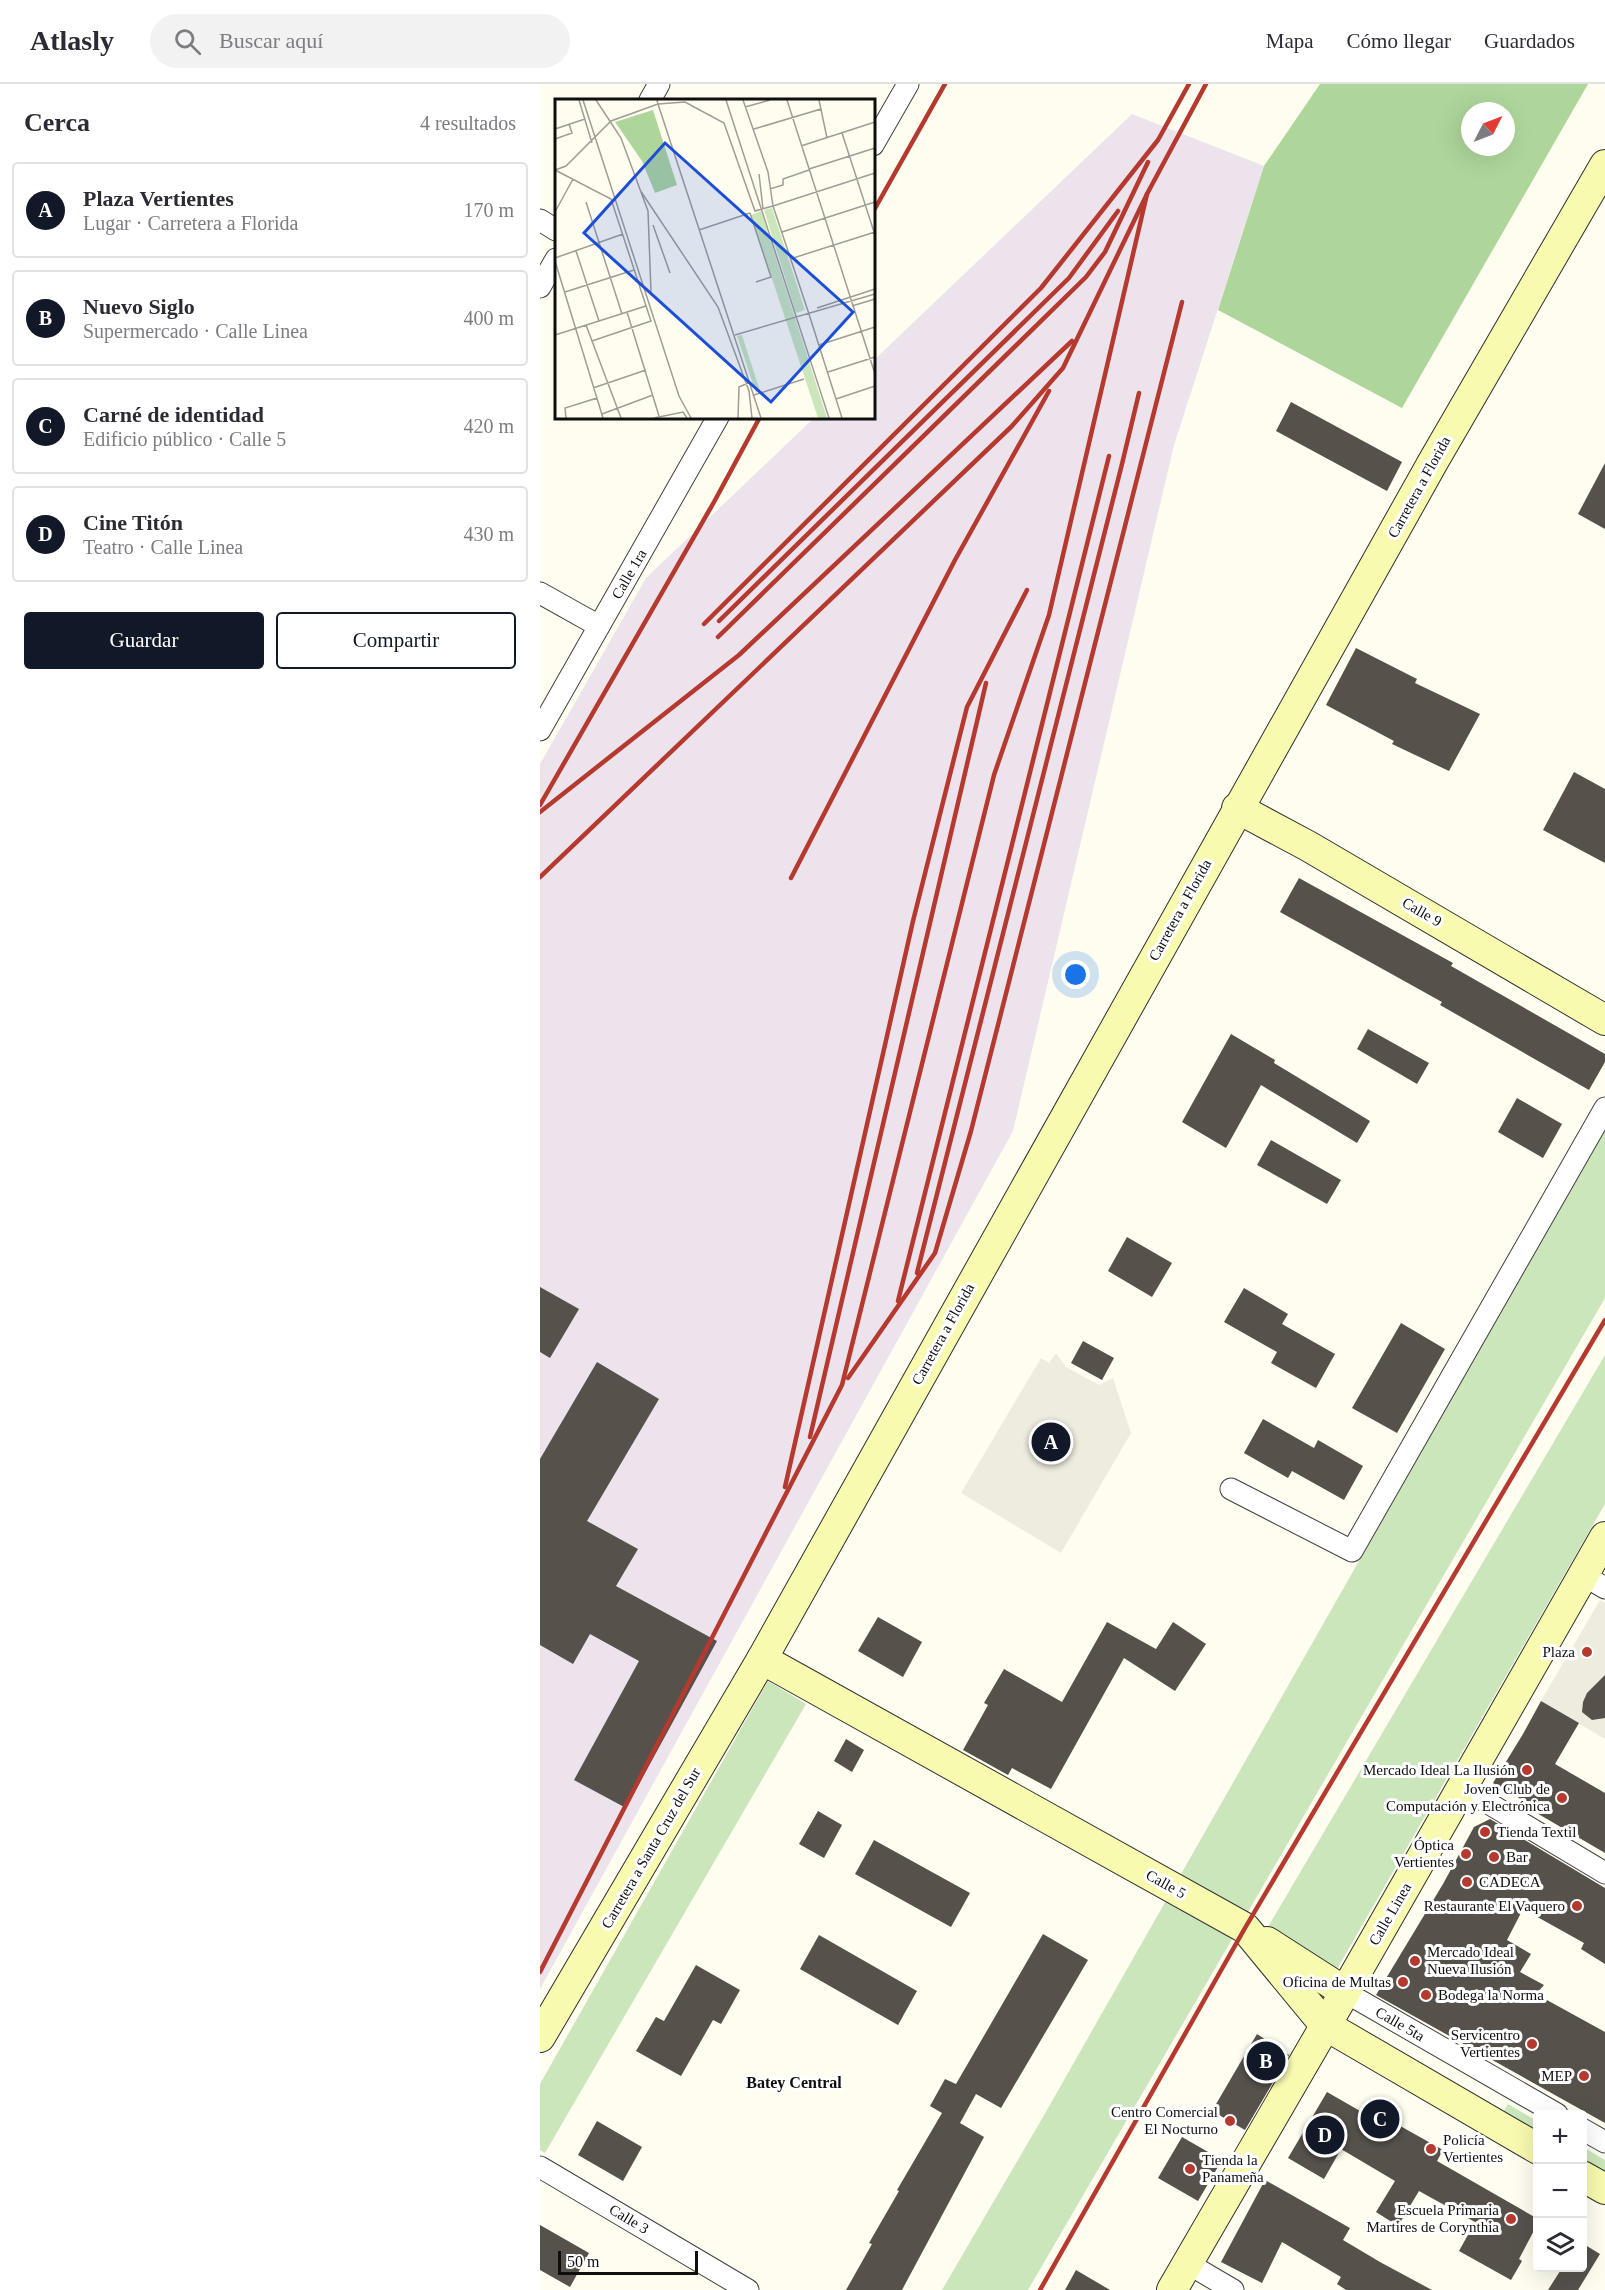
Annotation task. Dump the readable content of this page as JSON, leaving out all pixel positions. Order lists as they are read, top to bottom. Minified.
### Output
{"streets":{"main road":["Carretera a Florida","Calle 9","Carretera a Santa Cruz del Sur","Calle 5","Calle Linea","Calle 5ta"],"street":["Calle 1ra","Calle 3"]},"crossings":[["Carretera a Florida","Calle 9"],["Carretera a Florida","Carretera a Santa Cruz del Sur"],["Carretera a Florida","Calle 5"],["Carretera a Santa Cruz del Sur","Calle 5"],["Calle 5","Calle Linea"],["Calle 5","Calle 5ta"],["Calle Linea","Calle 5ta"]],"districts":["Batey Central"],"places":["Plaza","Mercado Ideal La Ilusión","Joven Club de Computación y Electrónica","Tienda Textil","Óptica Vertientes","Bar","CADECA","Restaurante El Vaquero","Mercado Ideal Nueva Ilusión","Oficina de Multas","Bodega la Norma","Servicentro Vertientes","MEP","Centro Comercial El Nocturno","Policía Vertientes","Tienda la Panameña","Escuela Primaria Martires de Corynthia"],"scale_bar":"50 m","north":"top right","page":{"header":"Atlasly","search":"Buscar aquí","nav":["Mapa","Cómo llegar","Guardados"],"heading":["Cerca","4 resultados"],"list":[{"mark":"A","name":"Plaza Vertientes","note":"Lugar · Carretera a Florida","value":"170 m"},{"mark":"B","name":"Nuevo Siglo","note":"Supermercado · Calle Linea","value":"400 m"},{"mark":"C","name":"Carné de identidad","note":"Edificio público · Calle 5","value":"420 m"},{"mark":"D","name":"Cine Titón","note":"Teatro · Calle Linea","value":"430 m"}],"buttons":["Guardar","Compartir"],"pins":["A","B","C","D"],"map_buttons":["+","−"],"scale":"50 m"}}
